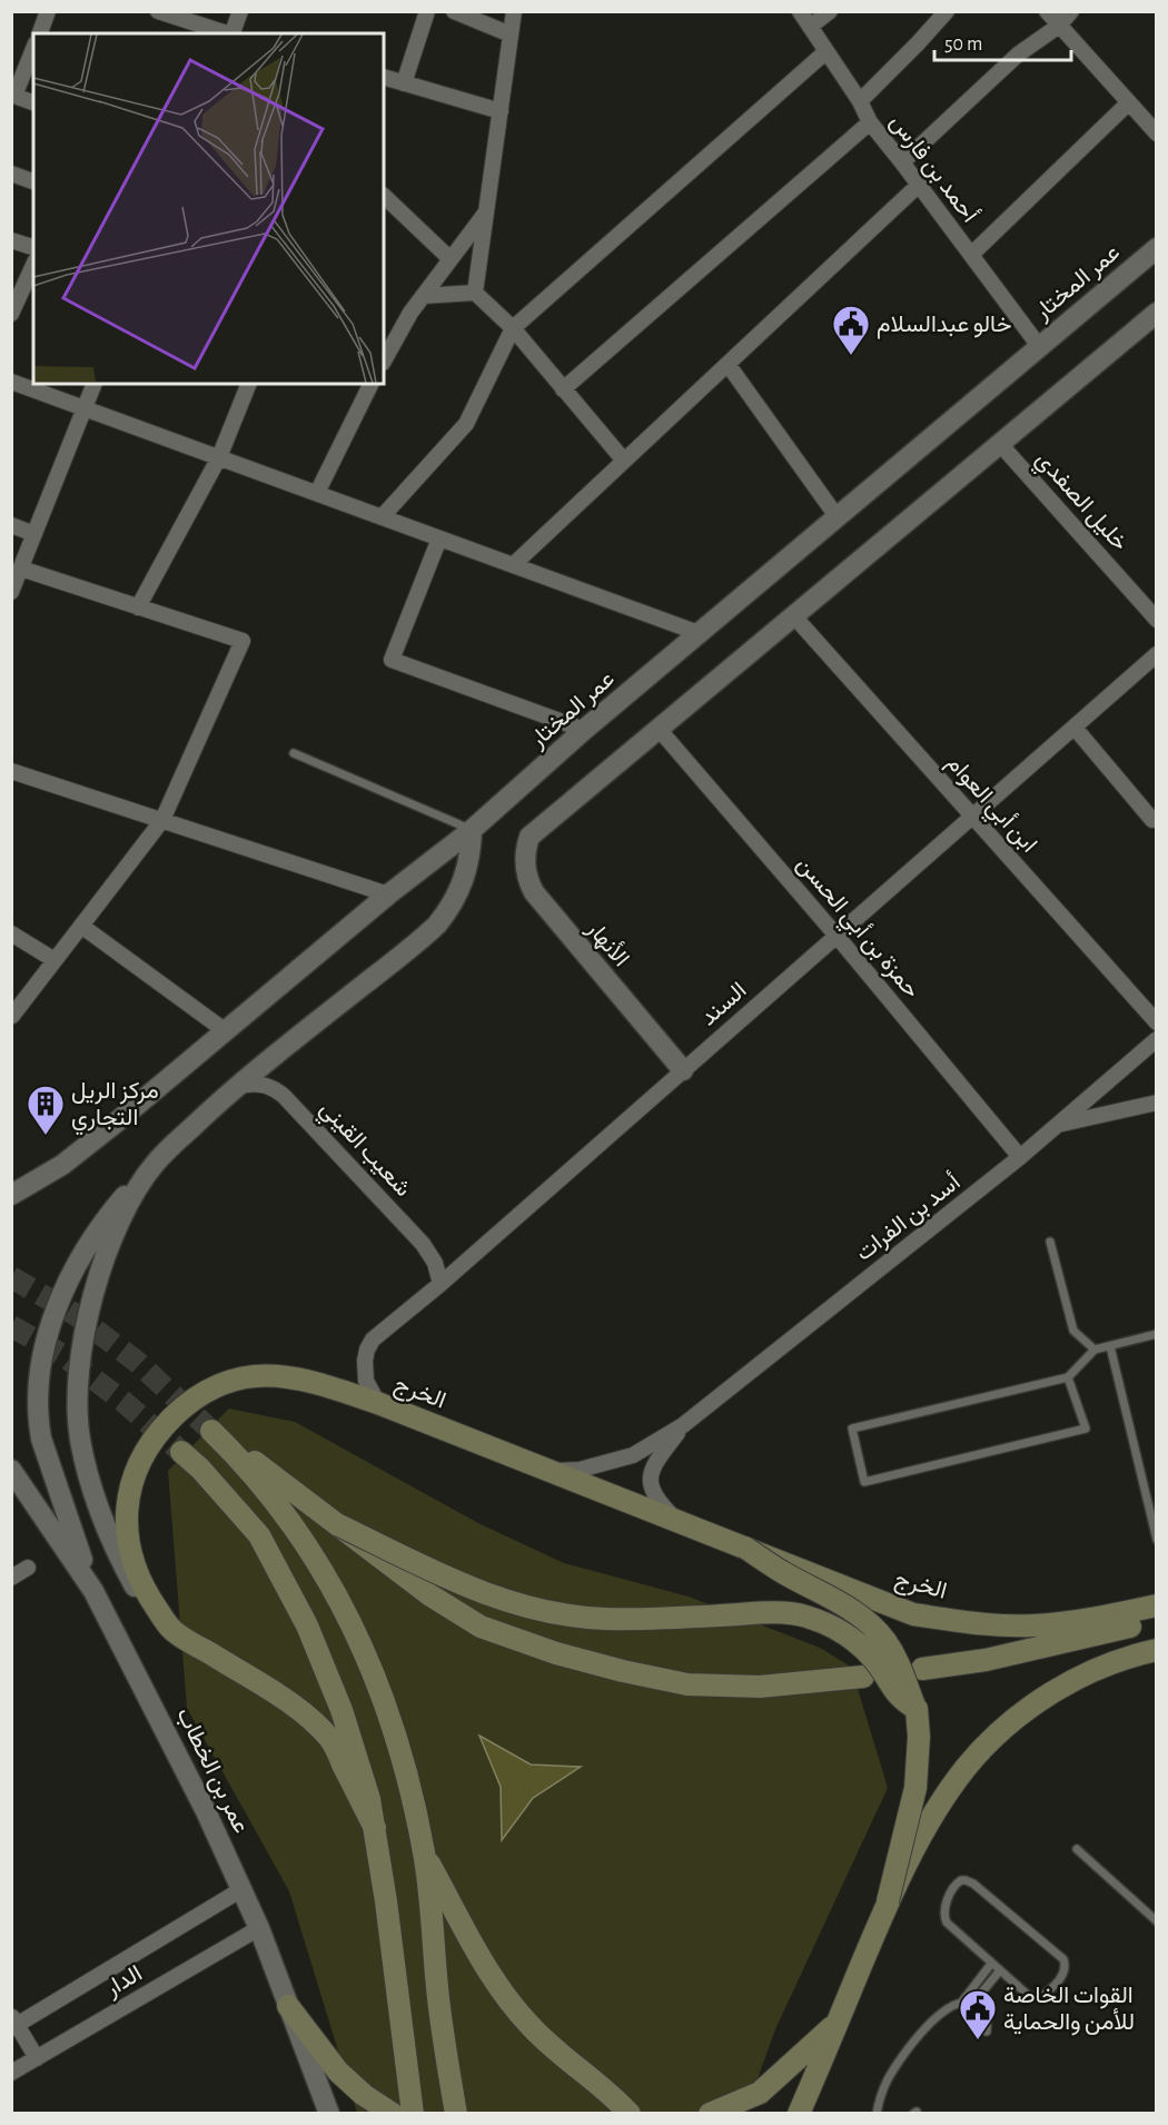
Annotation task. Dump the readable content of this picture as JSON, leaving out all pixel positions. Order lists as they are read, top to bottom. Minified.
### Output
{"streets":{"main road":["الخرج"],"street":["أحمد بن فارس","عمر المختار","خليل الصفدي","ابن أبي العوام","حمزة بن أبي الحسن","الأنهار","السند","شعيب القيني","أسد بن الفرات","عمر بن الخطاب","الدار"]},"crossings":[["أحمد بن فارس","عمر المختار"],["ابن أبي العوام","السند"],["حمزة بن أبي الحسن","الأنهار"],["حمزة بن أبي الحسن","السند"],["حمزة بن أبي الحسن","أسد بن الفرات"],["الأنهار","السند"],["السند","شعيب القيني"],["السند","الخرج"],["أسد بن الفرات","الخرج"],["عمر بن الخطاب","الدار"]],"places":{"public building":["خالو عبدالسلام","القوات الخاصة للأمن والحماية"],"building":["مركز الريل التجاري"]},"scale_bar":"50 m"}
